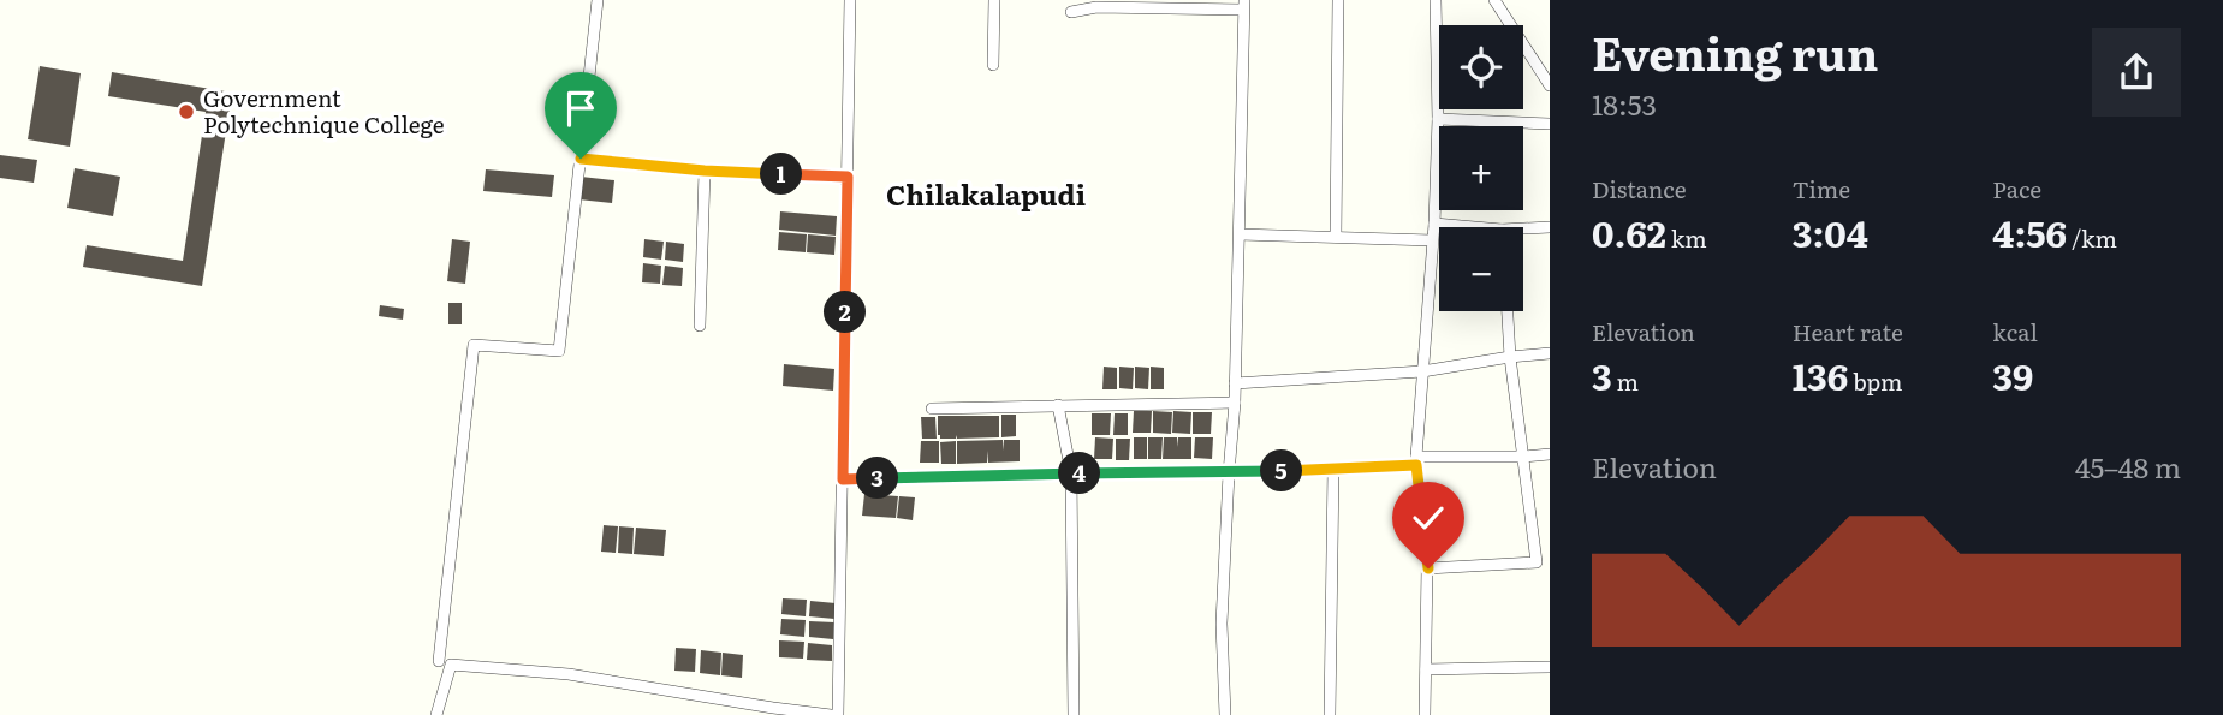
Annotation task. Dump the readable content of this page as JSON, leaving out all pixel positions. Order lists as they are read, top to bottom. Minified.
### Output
{"districts":["Chilakalapudi"],"places":["Government Polytechnique College"],"page":{"heading":["Evening run","18:53"],"map_buttons":["+","−"],"stats":[["Distance","0.62 km"],["Time","3:04"],["Pace","4:56 /km"],["Elevation","3 m"],["Heart rate","136 bpm"],["kcal","39"]],"pins":["1","2","5","4","3"],"chart":["Elevation","45–48 m"]}}
